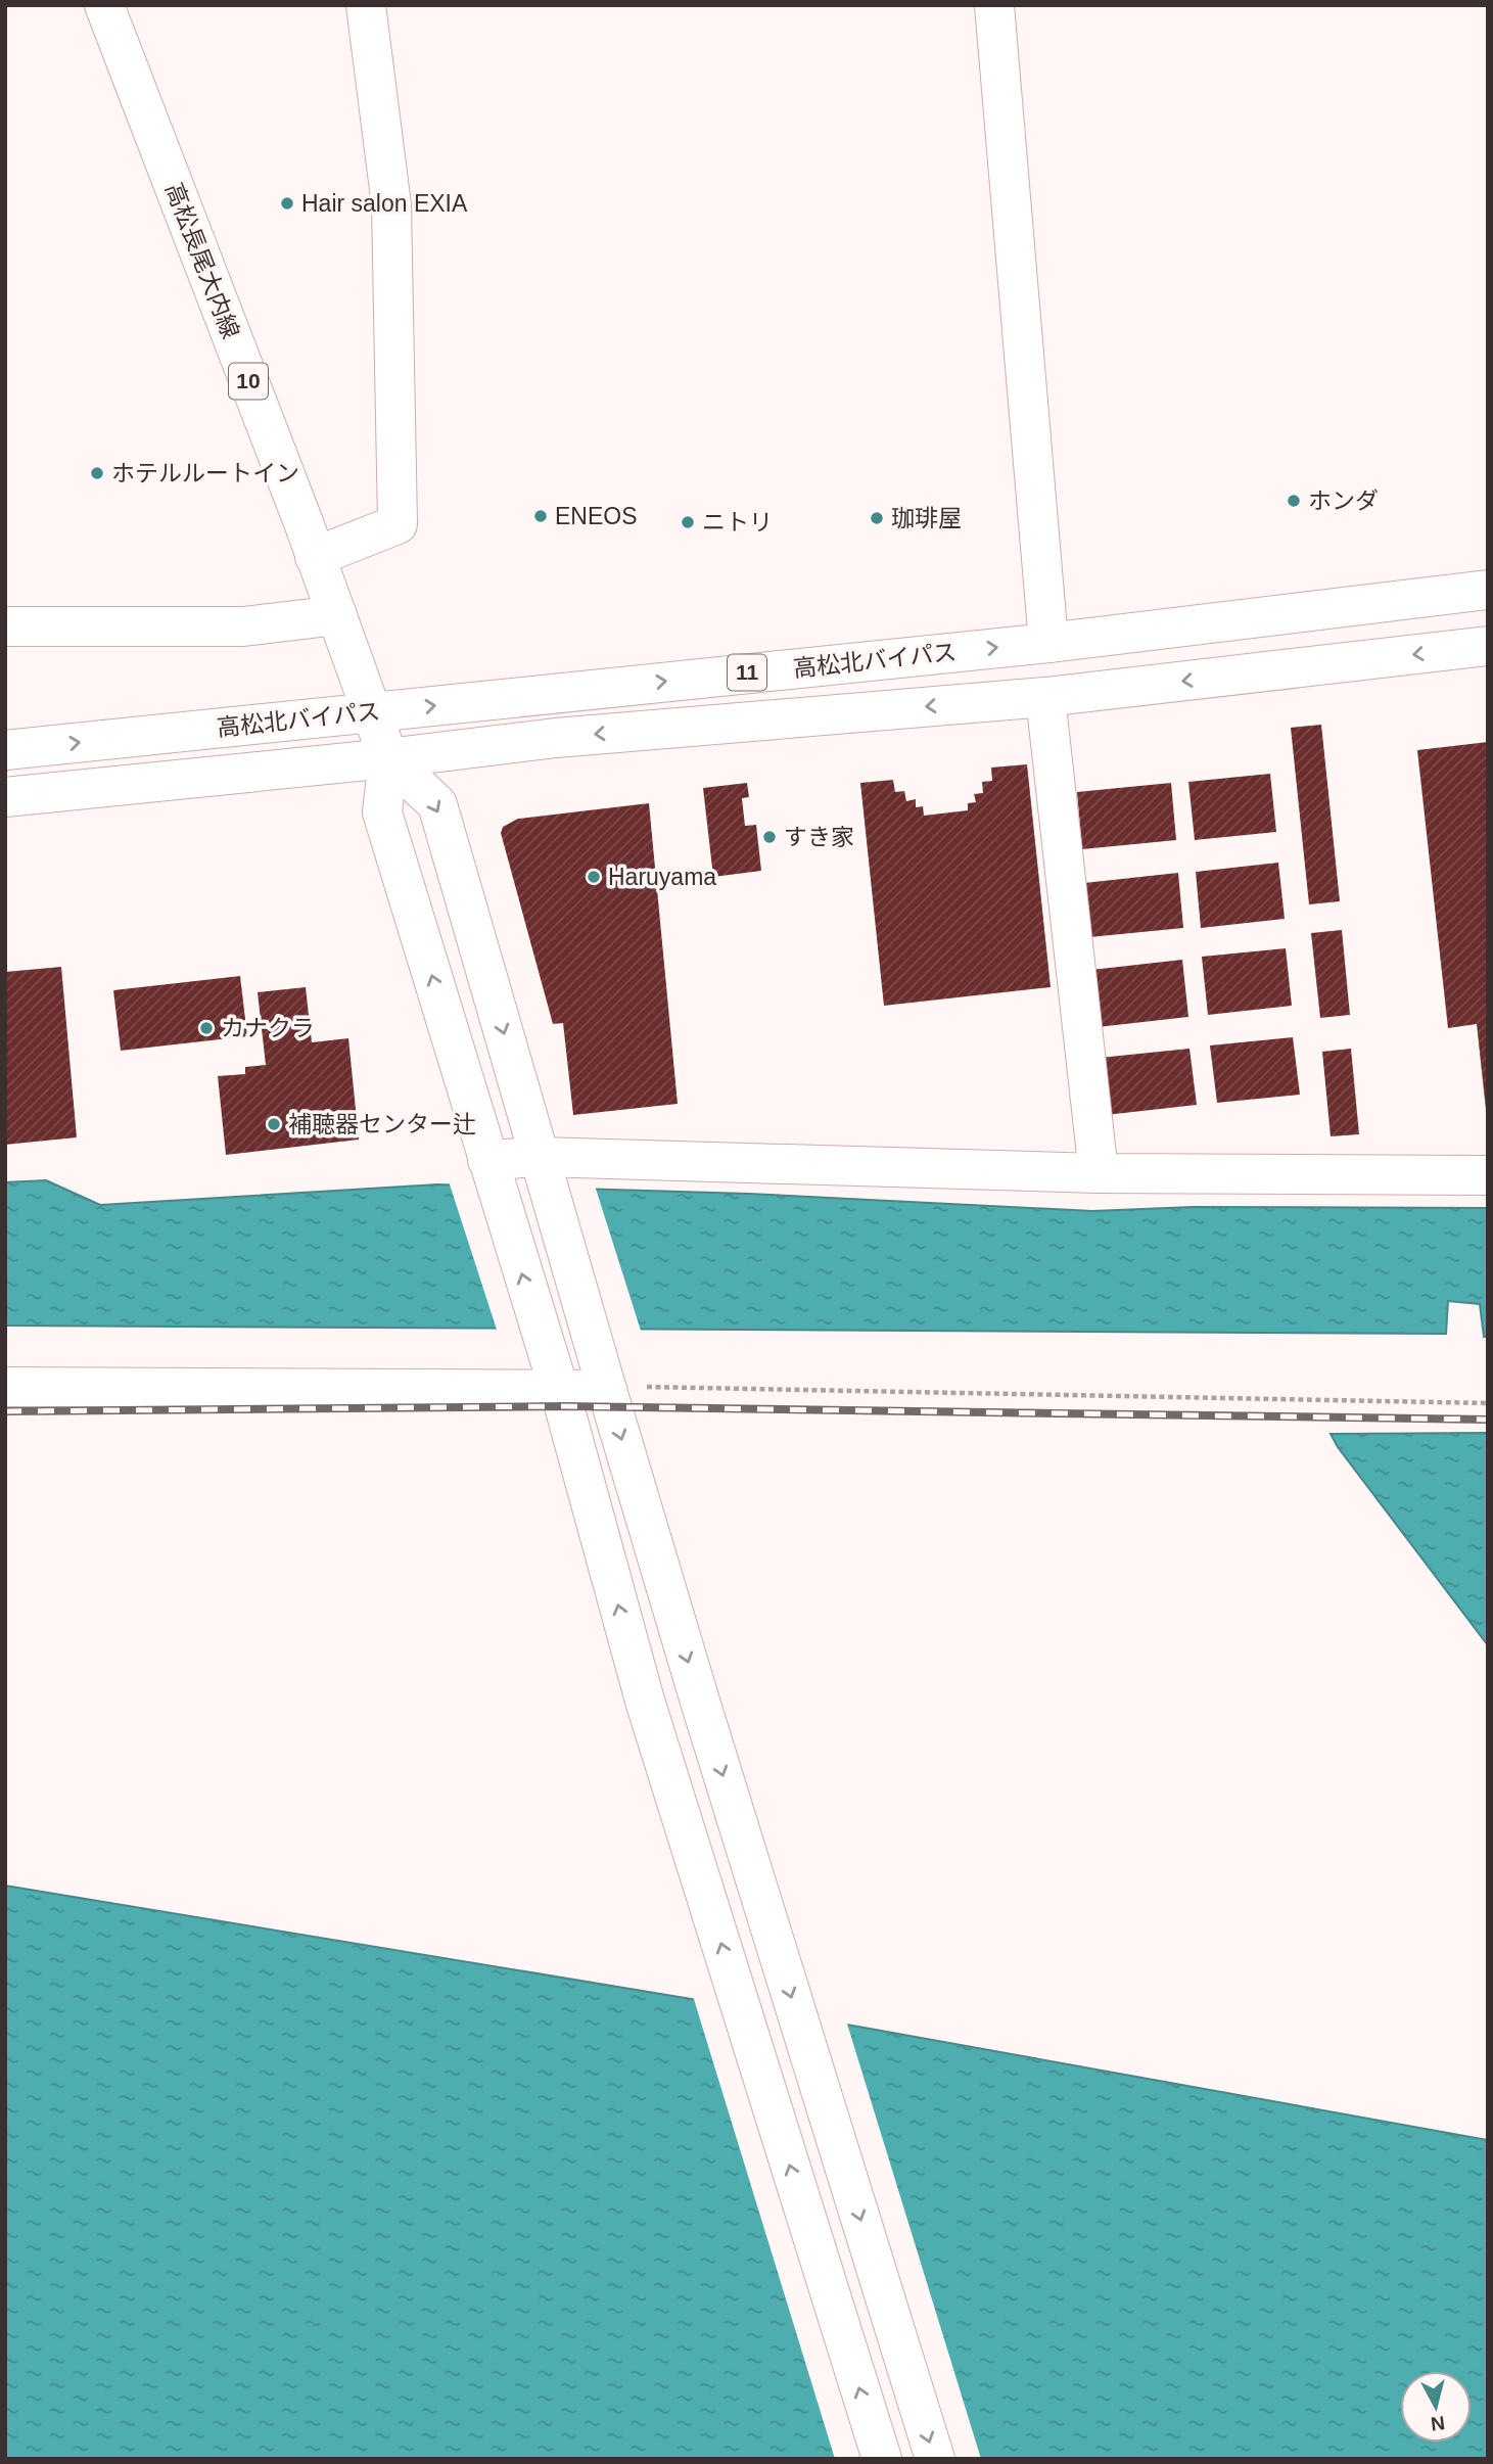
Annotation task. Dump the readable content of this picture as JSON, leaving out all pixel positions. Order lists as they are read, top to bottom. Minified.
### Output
{"streets":{"main road":["高松長尾大内線","10","高松北バイパス","11"]},"crossings":[["高松長尾大内線","高松北バイパス"]],"places":["Hair salon EXIA","ホテルルートイン","ホンダ","ENEOS","珈琲屋","ニトリ","すき家","Haruyama","カナクラ","補聴器センター辻"],"north":"bottom"}
